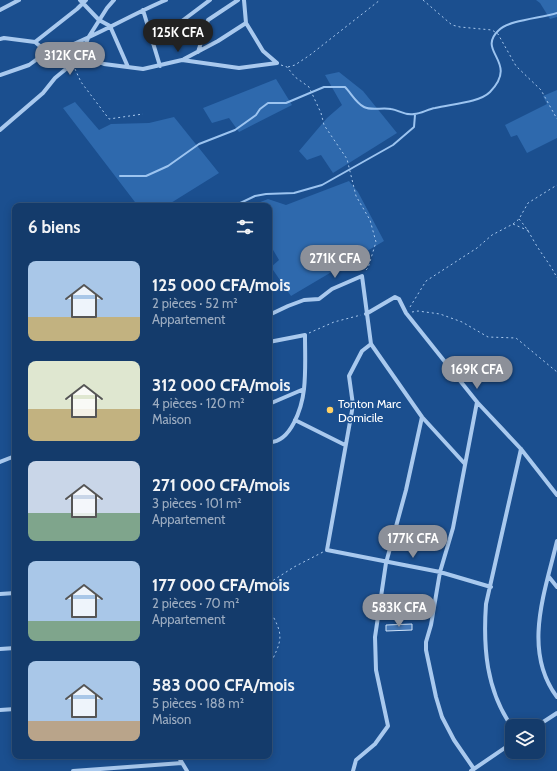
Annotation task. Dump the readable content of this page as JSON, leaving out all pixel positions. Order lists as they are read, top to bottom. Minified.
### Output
{"places":["Tonton Marc Domicile"],"page":{"price":["125K CFA","312K CFA","271K CFA","169K CFA","177K CFA","583K CFA"],"heading":"6 biens","list":[{"name":"125 000 CFA/mois","note":"2 pièces · 52 m² · Appartement"},{"name":"312 000 CFA/mois","note":"4 pièces · 120 m² · Maison"},{"name":"271 000 CFA/mois","note":"3 pièces · 101 m² · Appartement"},{"name":"177 000 CFA/mois","note":"2 pièces · 70 m² · Appartement"},{"name":"583 000 CFA/mois","note":"5 pièces · 188 m² · Maison"}]}}
